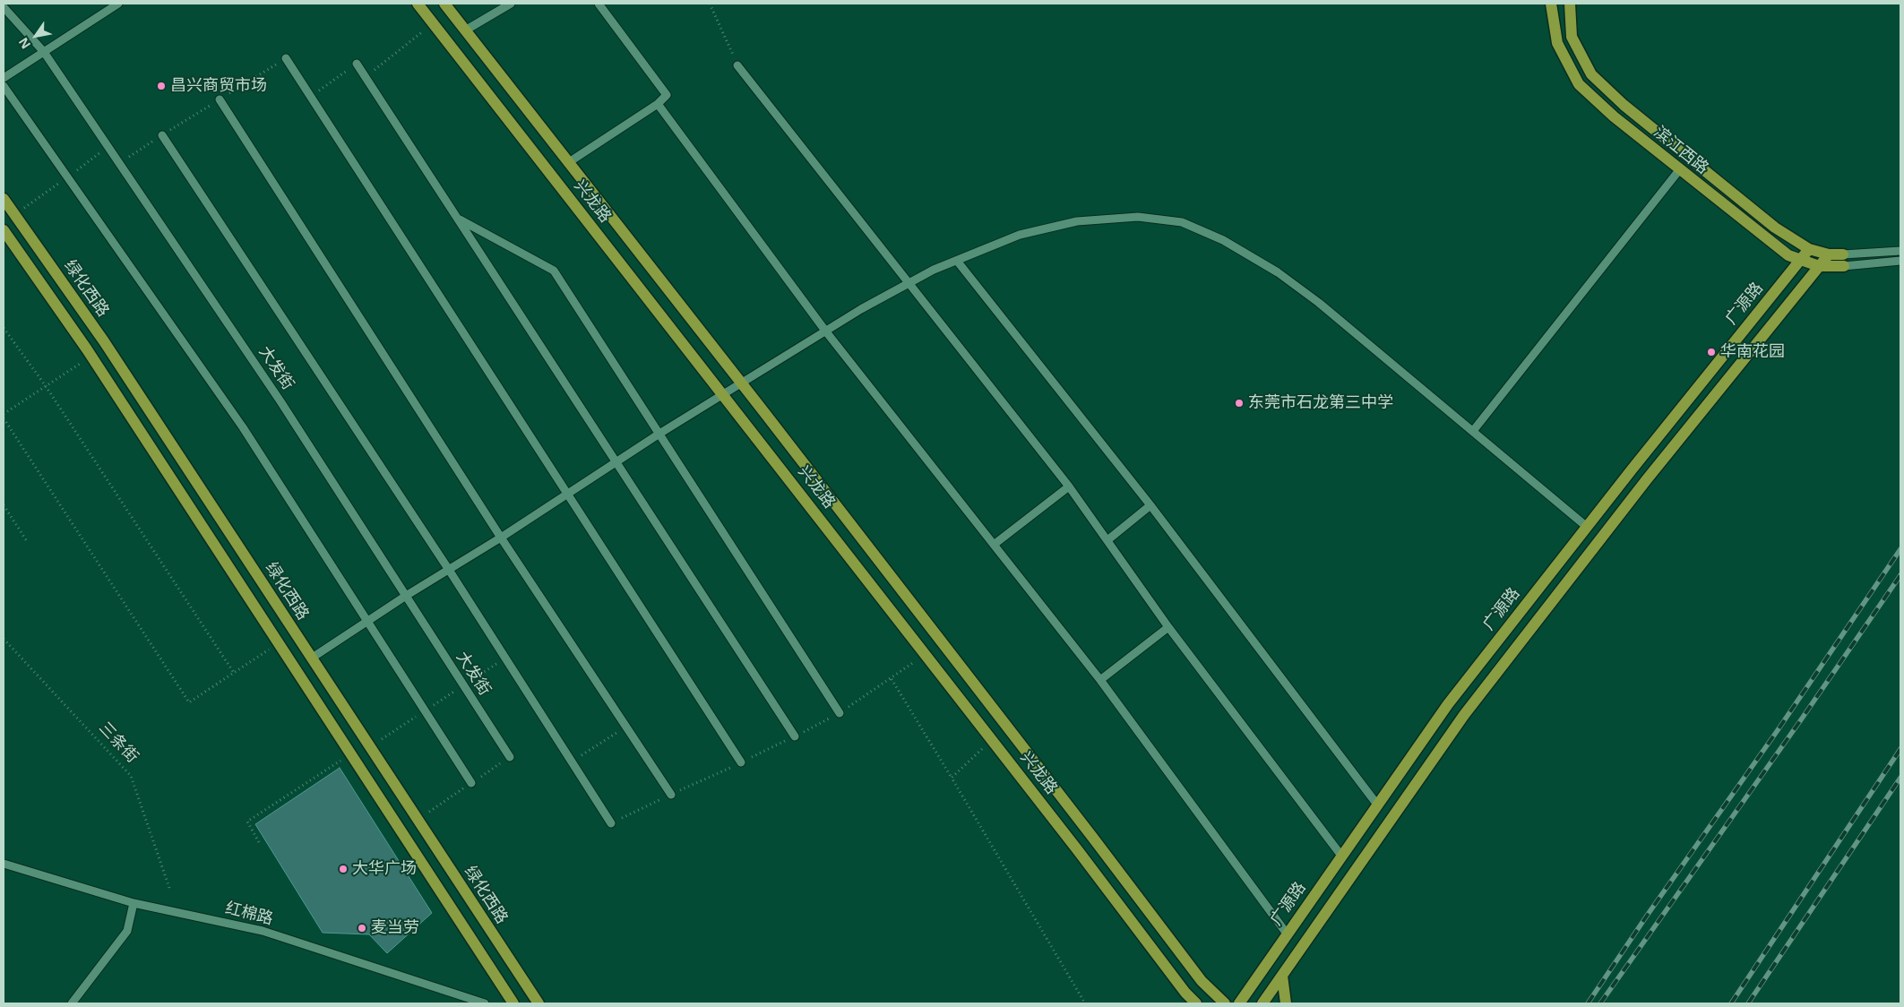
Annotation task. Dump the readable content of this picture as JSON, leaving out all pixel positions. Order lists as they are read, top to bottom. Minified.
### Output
{"streets":{"main road":["滨江西路","兴龙路","绿化西路","广源路"],"street":["大发街","红棉路"],"path":["三条街"]},"crossings":[["滨江西路","广源路"]],"places":["昌兴商贸市场","华南花园","东莞市石龙第三中学","大华广场","麦当劳"],"north":"bottom left"}
